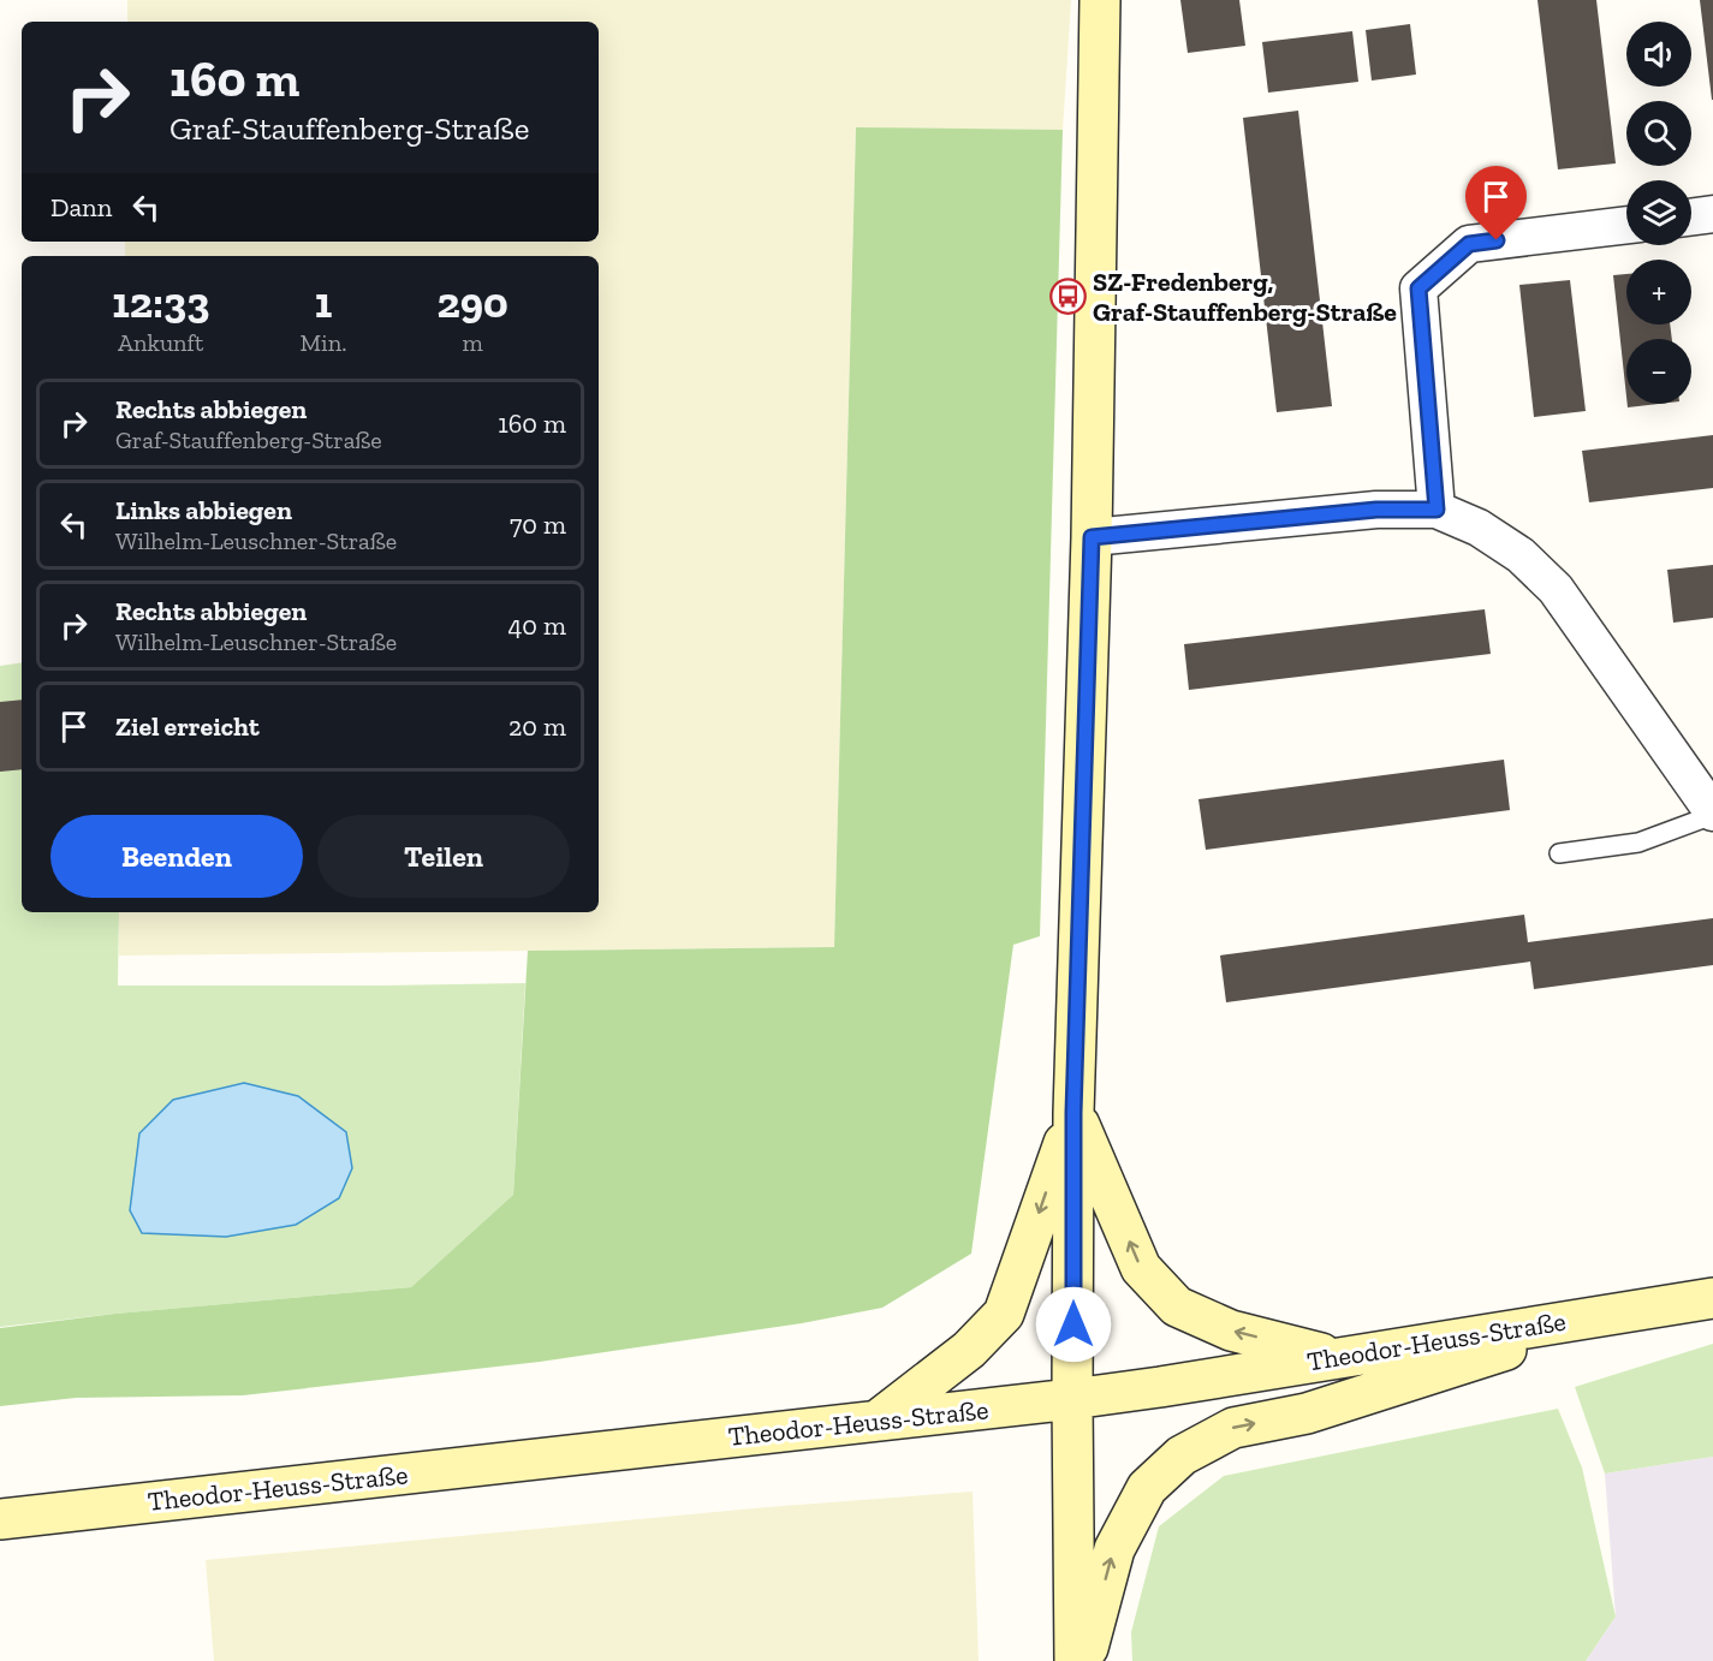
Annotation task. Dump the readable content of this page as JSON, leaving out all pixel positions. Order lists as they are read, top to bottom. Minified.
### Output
{"streets":{"street":["Theodor-Heuss-Straße"]},"places":{"bus stop":["SZ-Fredenberg, Graf-Stauffenberg-Straße"]},"page":{"map_buttons":["+","−"],"turn":["160 m","Graf-Stauffenberg-Straße"],"then":"Dann","eta":["12:33","Ankunft","1","Min.","290","m"],"list":[{"name":"Rechts abbiegen","note":"Graf-Stauffenberg-Straße","value":"160 m"},{"name":"Links abbiegen","note":"Wilhelm-Leuschner-Straße","value":"70 m"},{"name":"Rechts abbiegen","note":"Wilhelm-Leuschner-Straße","value":"40 m"},{"name":"Ziel erreicht","value":"20 m"}],"buttons":["Beenden","Teilen"]}}
